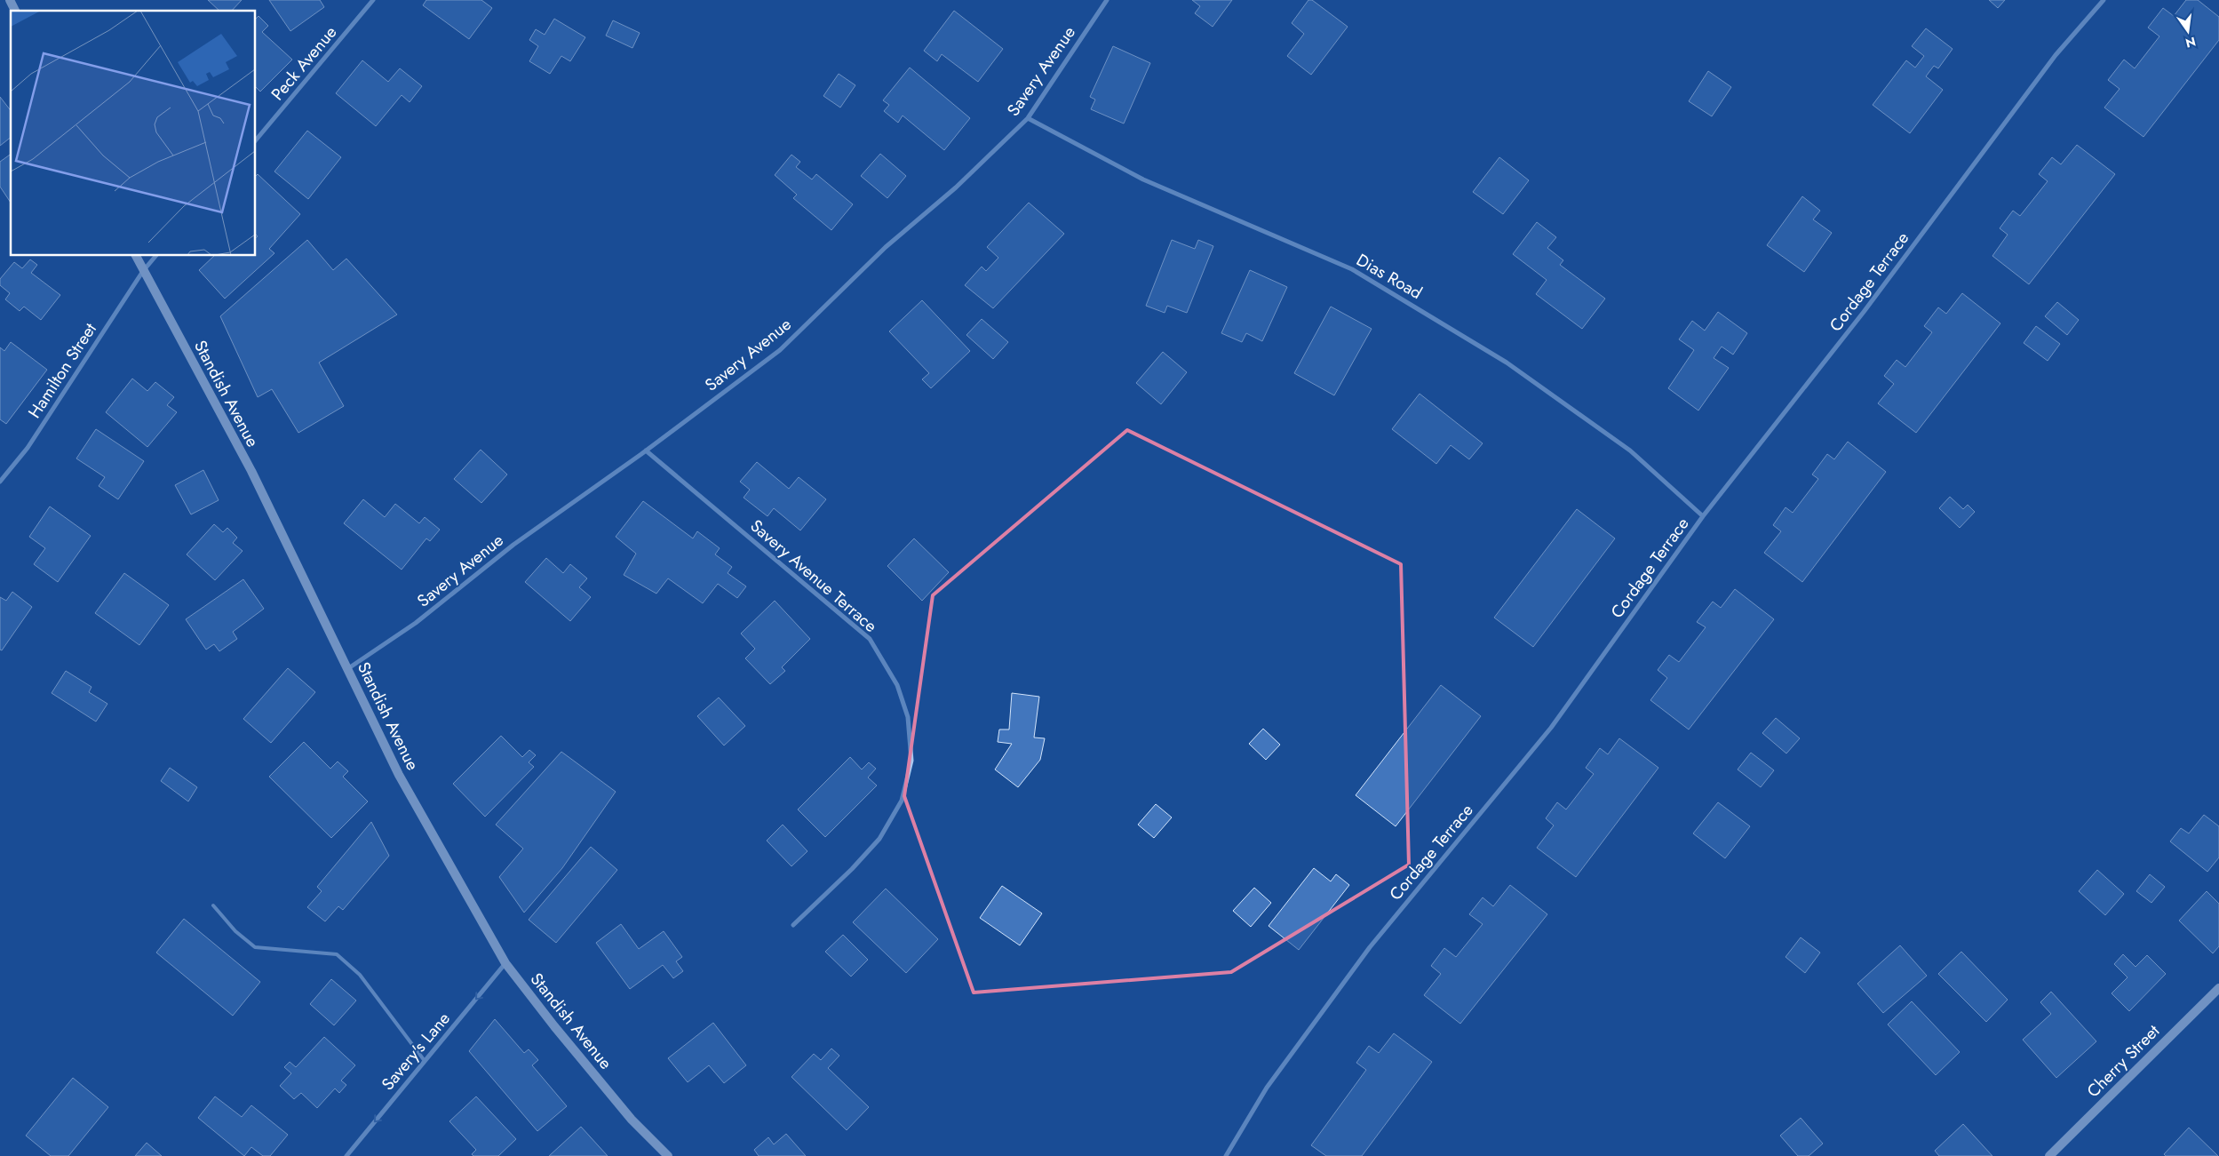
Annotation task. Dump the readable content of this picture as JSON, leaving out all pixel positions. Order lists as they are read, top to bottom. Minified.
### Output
{"streets":{"street":["Peck Avenue","Savery Avenue","Dias Road","Cordage Terrace","Hamilton Street","Standish Avenue","Savery Avenue Terrace","Savery's Lane","Cherry Street"]},"crossings":[["Savery Avenue","Dias Road"],["Savery Avenue","Standish Avenue"],["Savery Avenue","Savery Avenue Terrace"],["Dias Road","Cordage Terrace"],["Hamilton Street","Standish Avenue"],["Standish Avenue","Savery's Lane"]],"one_way":["Savery's Lane"],"north":"bottom"}
